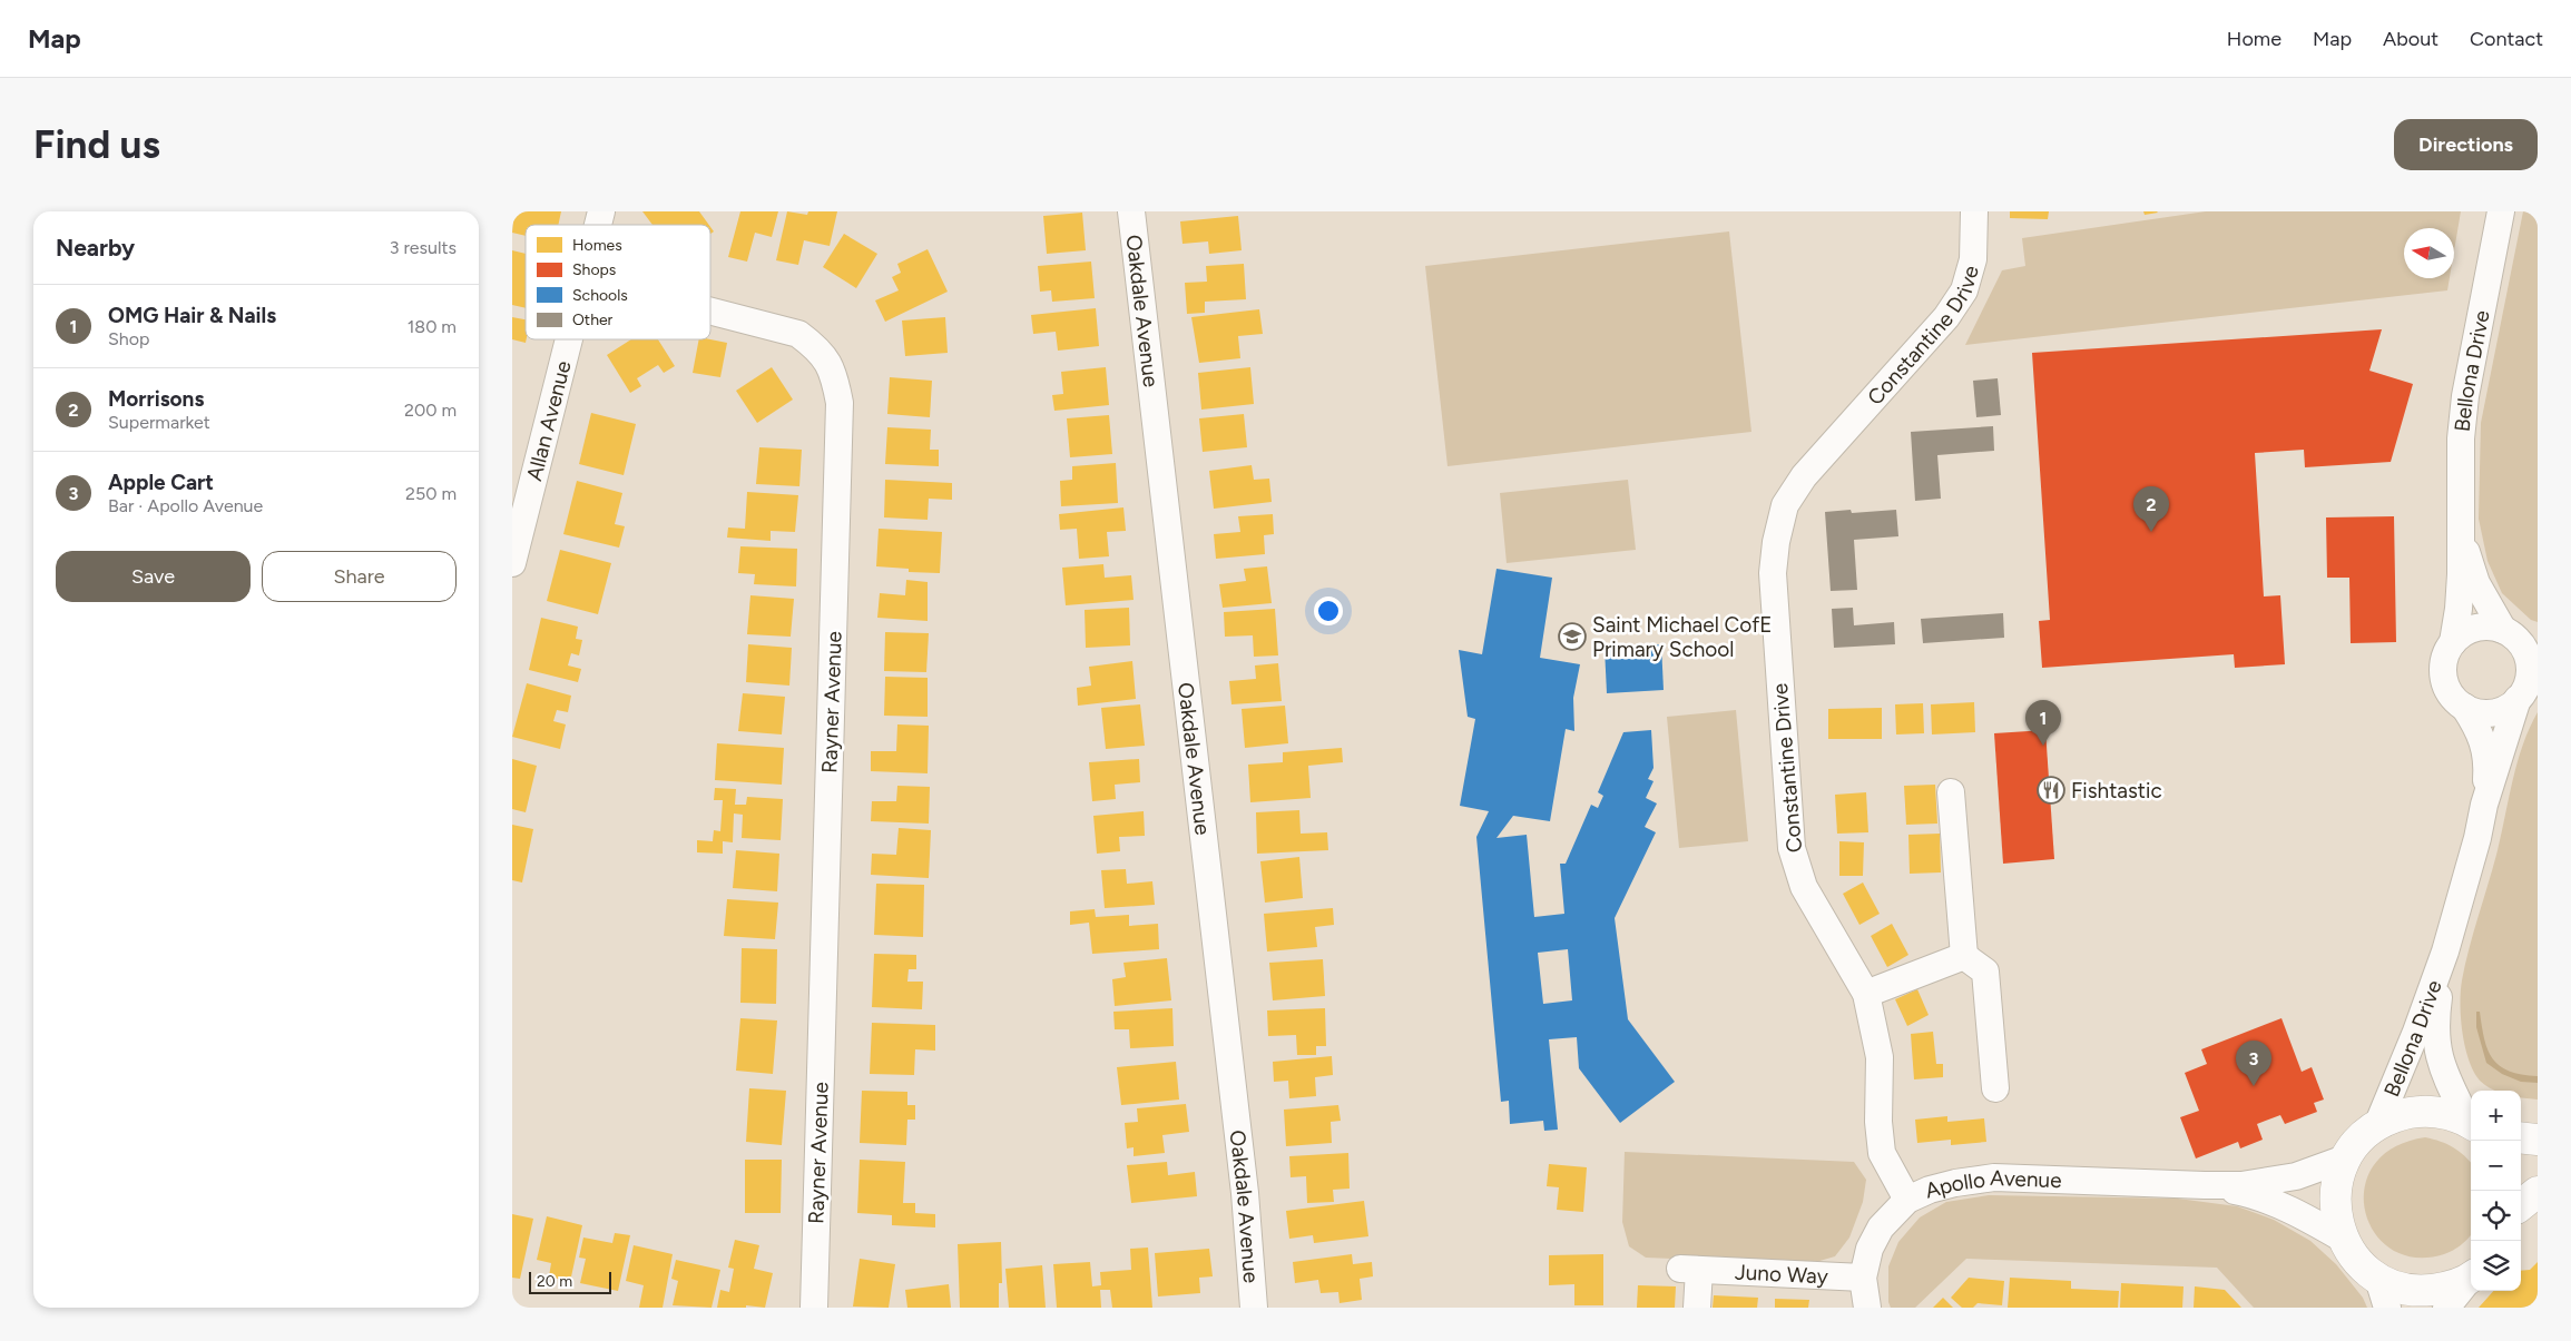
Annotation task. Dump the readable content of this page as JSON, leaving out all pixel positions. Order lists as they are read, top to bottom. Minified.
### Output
{"streets":{"street":["Oakdale Avenue","Constantine Drive","Bellona Drive","Allan Avenue","Rayner Avenue","Apollo Avenue","Juno Way"]},"crossings":[["Constantine Drive","Apollo Avenue"],["Apollo Avenue","Juno Way"]],"places":{"school or university":["Saint Michael CofE Primary School"],"restaurant":["Fishtastic"]},"legend":["Homes","Shops","Schools","Other"],"scale_bar":"20 m","north":"left","page":{"header":"Map","nav":["Home","Map","About","Contact"],"buttons":["Directions",["Save","Share"]],"title":"Find us","heading":["Nearby","3 results"],"list":[{"mark":"1","name":"OMG Hair & Nails","note":"Shop","value":"180 m"},{"mark":"2","name":"Morrisons","note":"Supermarket","value":"200 m"},{"mark":"3","name":"Apple Cart","note":"Bar · Apollo Avenue","value":"250 m"}],"pins":["2","1","3"],"map_buttons":["+","−"],"scale":"20 m"}}
